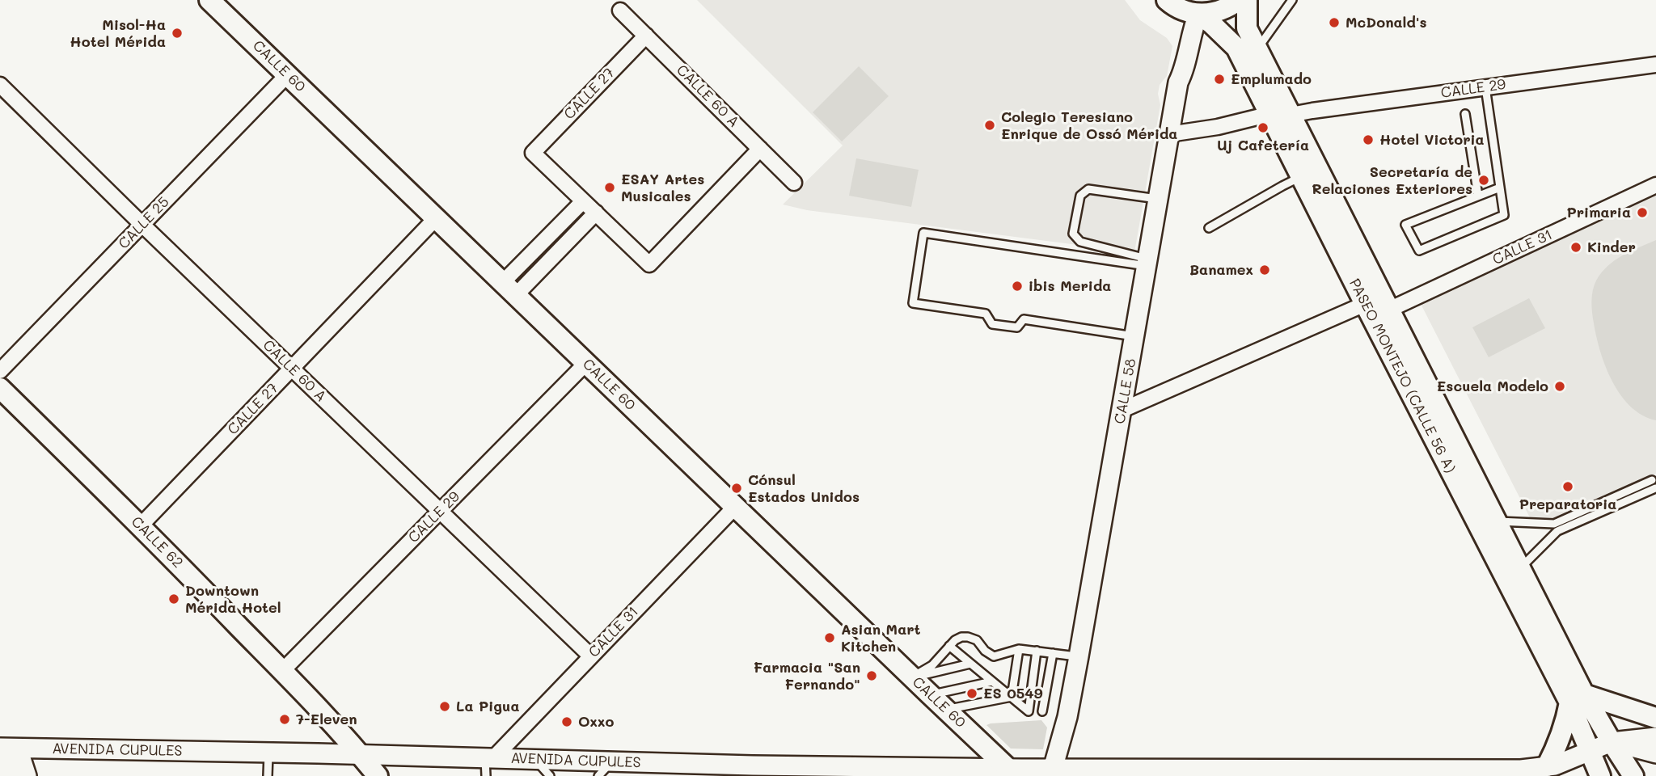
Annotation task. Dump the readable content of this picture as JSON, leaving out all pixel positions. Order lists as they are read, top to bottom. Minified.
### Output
{"streets":{"main road":["CALLE 60","PASEO MONTEJO (CALLE 56 A)","CALLE 62"],"street":["CALLE 29","CALLE 27","CALLE 60 A","CALLE 25","CALLE 31","CALLE 58","AVENIDA CUPULES"]},"crossings":[["CALLE 60","CALLE 29"],["CALLE 60","CALLE 27"],["CALLE 60","CALLE 25"],["CALLE 60","CALLE 31"],["CALLE 60","AVENIDA CUPULES"],["CALLE 29","CALLE 60 A"],["CALLE 29","PASEO MONTEJO (CALLE 56 A)"],["CALLE 29","CALLE 62"],["CALLE 27","CALLE 60 A"],["CALLE 27","CALLE 62"],["CALLE 60 A","CALLE 25"],["CALLE 60 A","CALLE 31"],["CALLE 31","PASEO MONTEJO (CALLE 56 A)"],["CALLE 31","AVENIDA CUPULES"],["PASEO MONTEJO (CALLE 56 A)","CALLE 58"],["PASEO MONTEJO (CALLE 56 A)","AVENIDA CUPULES"],["CALLE 58","AVENIDA CUPULES"],["CALLE 62","AVENIDA CUPULES"]],"places":["McDonald's","Misol-Ha Hotel Mérida","Emplumado","Colegio Teresiano Enrique de Ossó Mérida","Uj Cafetería","Hotel Victoria","Secretaría de Relaciones Exteriores","ESAY Artes Musicales","Primaria","Kinder","Banamex","ibis Merida","Escuela Modelo","Preparatoria","Cónsul Estados Unidos","Downtown Mérida Hotel","Asian Mart Kitchen","Farmacia \"San Fernando\"","ES 0549","La Pigua","7-Eleven","Oxxo"]}
